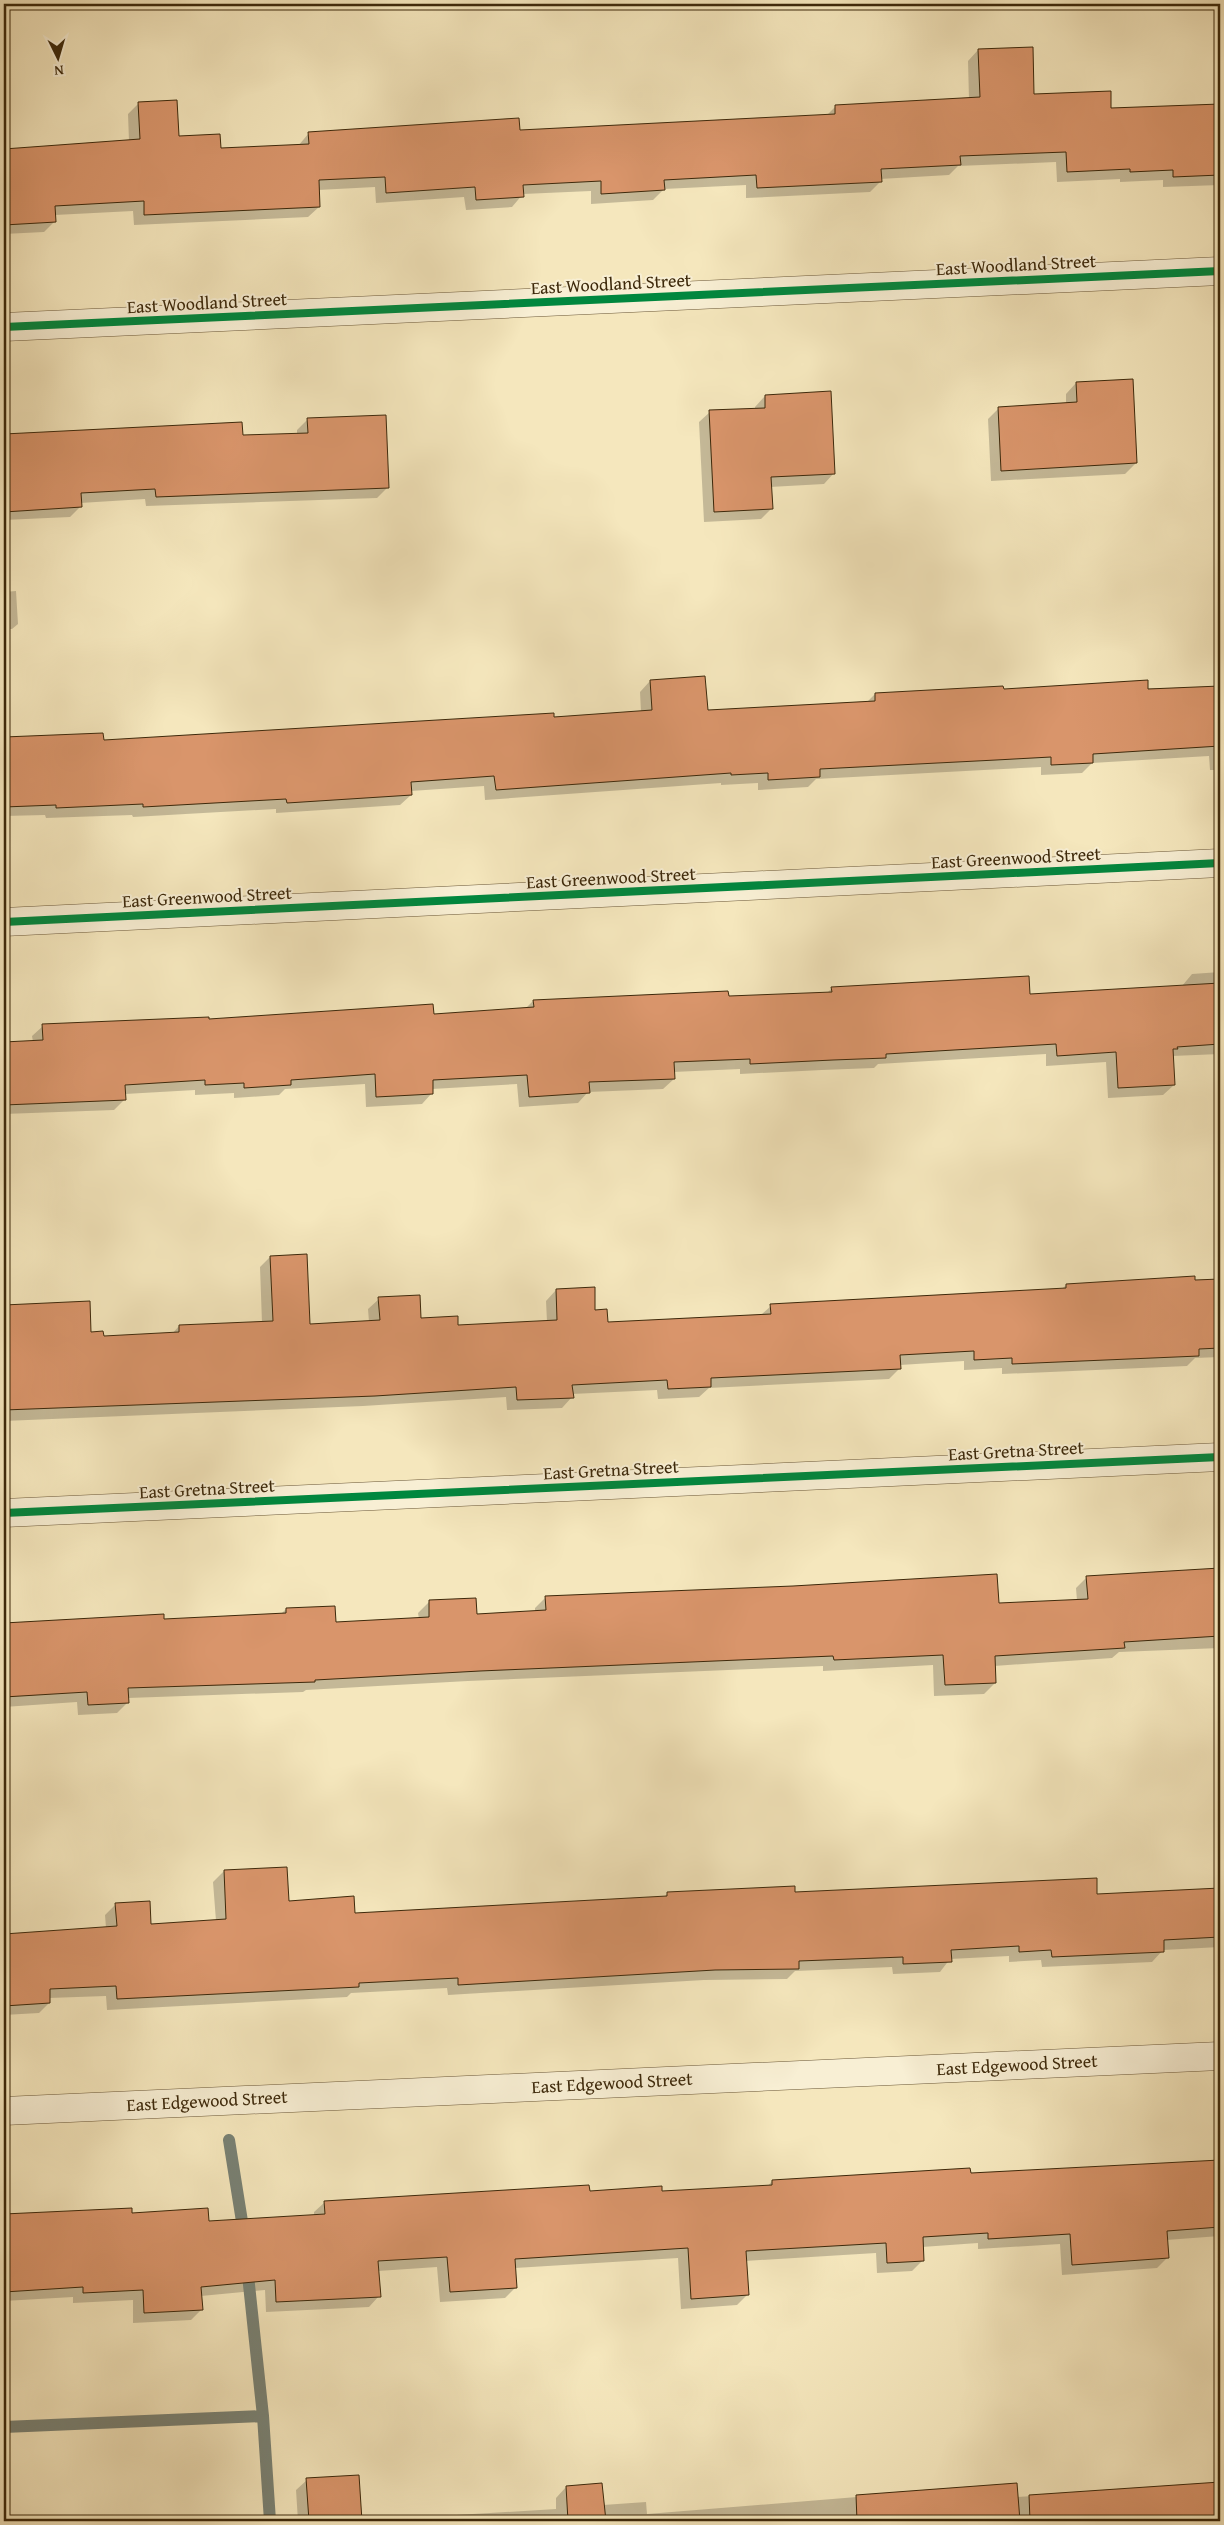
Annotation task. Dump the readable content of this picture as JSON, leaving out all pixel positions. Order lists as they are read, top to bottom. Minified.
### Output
{"streets":{"street":["East Woodland Street","East Greenwood Street","East Gretna Street","East Edgewood Street"]},"north":"bottom"}
